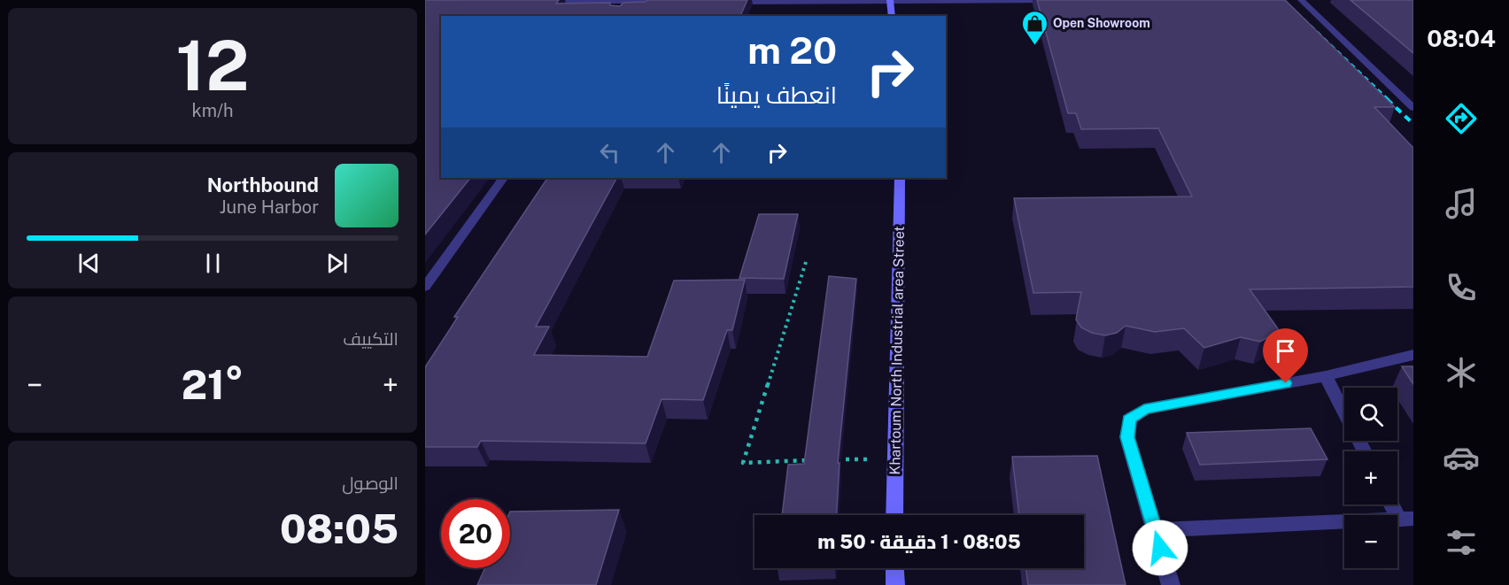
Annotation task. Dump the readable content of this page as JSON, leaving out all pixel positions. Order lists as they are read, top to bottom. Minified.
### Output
{"streets":{"street":["Khartoum North Industrial area Street"]},"places":{"shop":["Open Showroom"]},"page":{"tabs":"08:04","tile":[["12","km/h"],"التكييف",["الوصول","08:05"]],"turn":["20 m","انعطف يمينًا"],"song":["Northbound","June Harbor"],"heat":["−","21°","+"],"map_buttons":["+","−"],"limit":"20","trip":"08:05 · 1 دقيقة · 50 m"}}
